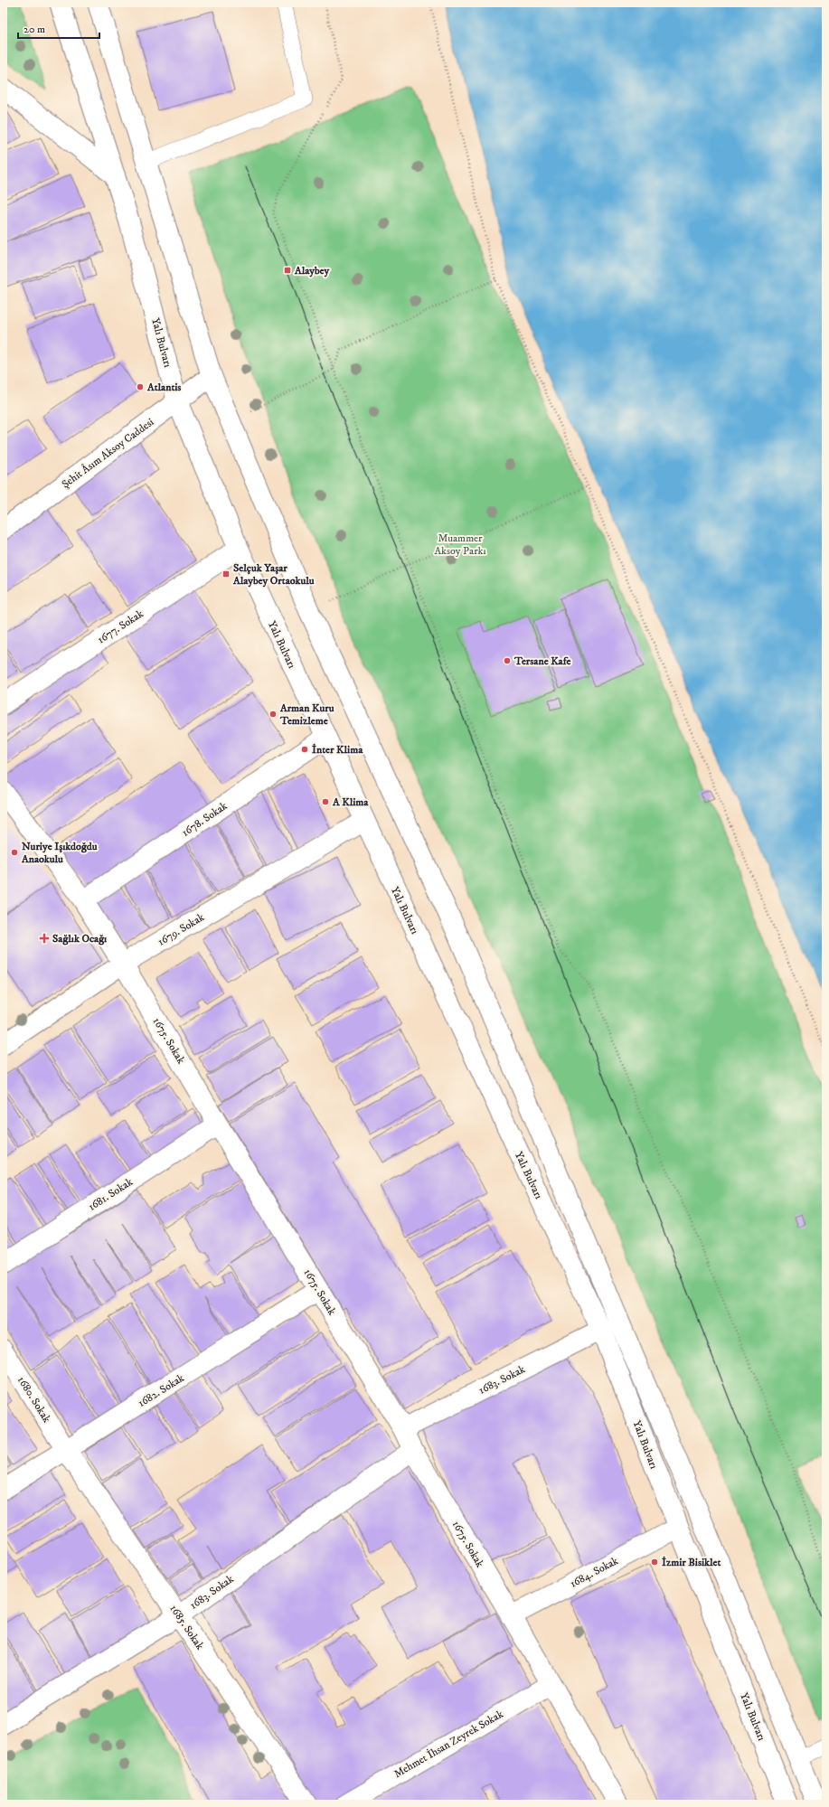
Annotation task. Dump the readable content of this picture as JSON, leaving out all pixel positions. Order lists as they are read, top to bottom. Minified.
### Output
{"streets":{"street":["Yalı Bulvarı","Şehit Âsım Aksoy Caddesi","1677. Sokak","1678. Sokak","1679. Sokak","1675. Sokak","1681. Sokak","1683. Sokak","1682. Sokak","1680. Sokak","1684. Sokak","1685. Sokak","Mehmet İhsan Zeyrek Sokak"]},"crossings":[["Yalı Bulvarı","Şehit Âsım Aksoy Caddesi"],["Yalı Bulvarı","1677. Sokak"],["Yalı Bulvarı","1678. Sokak"],["Yalı Bulvarı","1679. Sokak"],["Yalı Bulvarı","1683. Sokak"],["Yalı Bulvarı","1684. Sokak"],["1678. Sokak","1675. Sokak"],["1679. Sokak","1675. Sokak"],["1675. Sokak","1681. Sokak"],["1675. Sokak","1683. Sokak"],["1675. Sokak","1682. Sokak"],["1675. Sokak","1684. Sokak"],["1675. Sokak","Mehmet İhsan Zeyrek Sokak"],["1683. Sokak","1685. Sokak"],["1682. Sokak","1680. Sokak"],["1682. Sokak","1685. Sokak"],["1680. Sokak","1685. Sokak"]],"parks":["Muammer Aksoy Parkı"],"places":{"transit":["Alaybey","Selçuk Yaşar Alaybey Ortaokulu"],"other":["Atlantis","Tersane Kafe","Arman Kuru Temizleme","İnter Klima","A Klima","Nuriye Işıkdoğdu Anaokulu","İzmir Bisiklet"],"health":["Sağlık Ocağı"]},"scale_bar":"20 m"}
